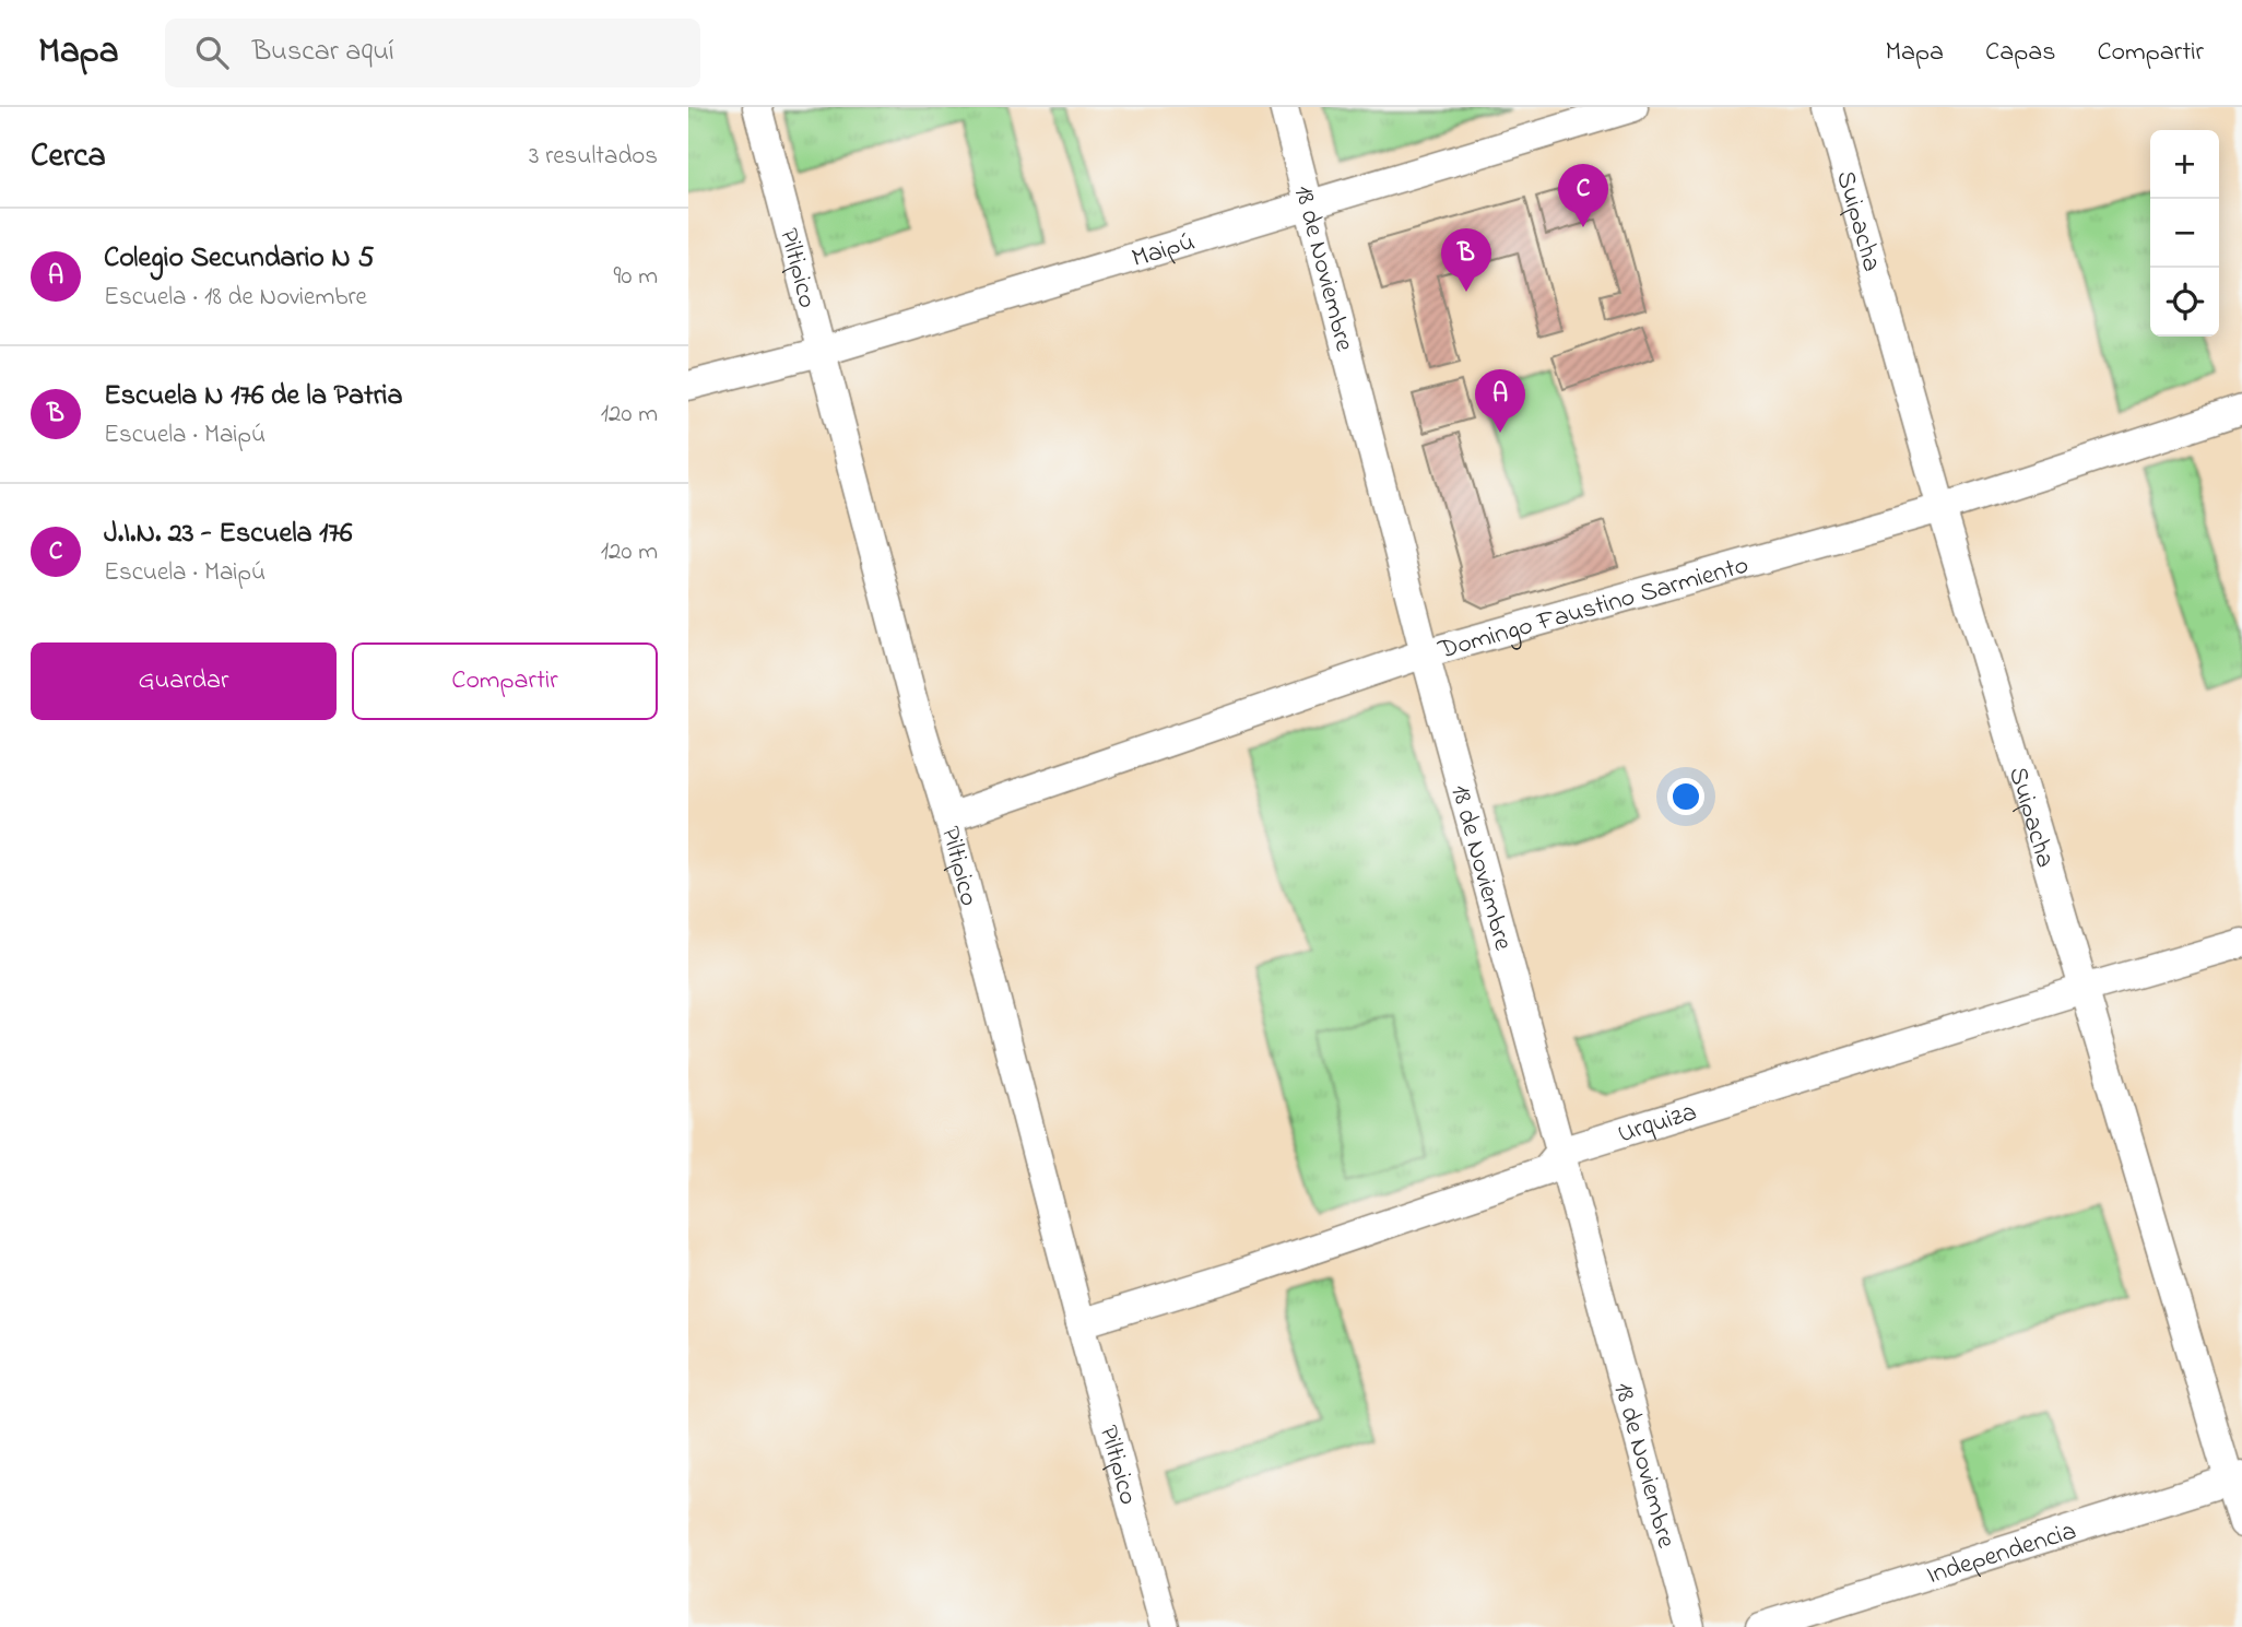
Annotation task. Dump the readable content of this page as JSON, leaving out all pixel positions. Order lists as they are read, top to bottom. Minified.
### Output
{"streets":{"street":["Suipacha","Maipú","Piltipico","18 de Noviembre","Domingo Faustino Sarmiento","Urquiza","Independencia"]},"crossings":[["Suipacha","Domingo Faustino Sarmiento"],["Suipacha","Urquiza"],["Suipacha","Independencia"],["Maipú","Piltipico"],["Maipú","18 de Noviembre"],["Piltipico","Domingo Faustino Sarmiento"],["Piltipico","Urquiza"],["18 de Noviembre","Domingo Faustino Sarmiento"],["18 de Noviembre","Urquiza"]],"page":{"header":"Mapa","search":"Buscar aquí","nav":["Mapa","Capas","Compartir"],"heading":["Cerca","3 resultados"],"map_buttons":["+","−"],"pins":["C","B","A"],"list":[{"mark":"A","name":"Colegio Secundario N 5","note":"Escuela · 18 de Noviembre","value":"90 m"},{"mark":"B","name":"Escuela N 176 de la Patria","note":"Escuela · Maipú","value":"120 m"},{"mark":"C","name":"J.I.N. 23 - Escuela 176","note":"Escuela · Maipú","value":"120 m"}],"buttons":["Guardar","Compartir"]}}
